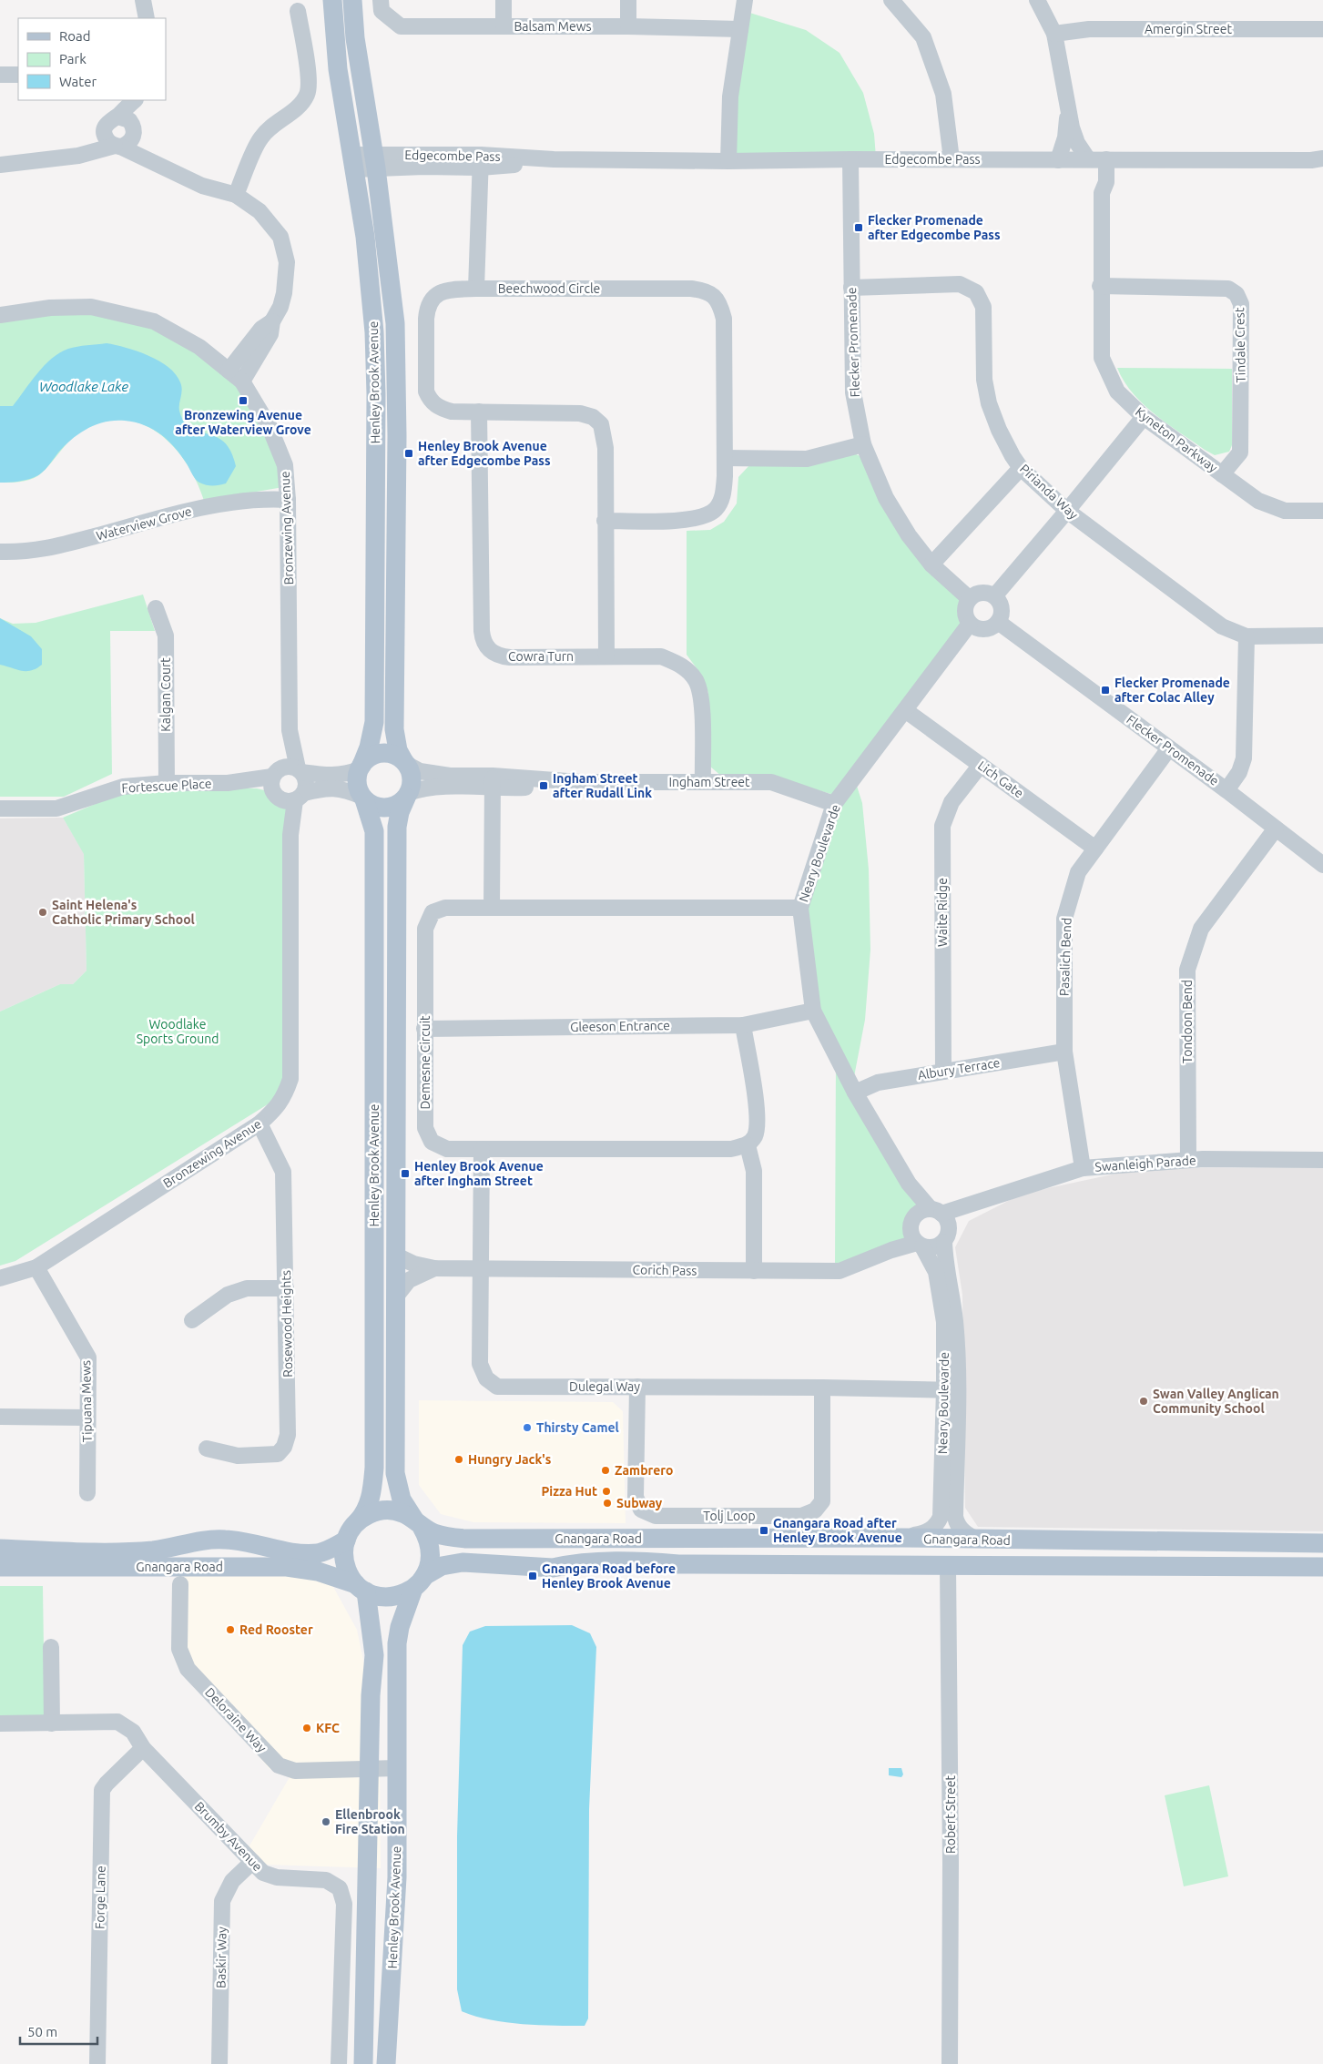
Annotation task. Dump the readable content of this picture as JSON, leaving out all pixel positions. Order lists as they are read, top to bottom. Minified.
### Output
{"streets":{"main road":["Henley Brook Avenue","Gnangara Road"],"street":["Balsam Mews","Amergin Street","Edgecombe Pass","Beechwood Circle","Flecker Promenade","Tindale Crest","Kyneton Parkway","Pirianda Way","Waterview Grove","Bronzewing Avenue","Cowra Turn","Kalgan Court","Lich Gate","Ingham Street","Fortescue Place","Neary Boulevarde","Waite Ridge","Pasalich Bend","Tondoon Bend","Gleeson Entrance","Demesne Circuit","Albury Terrace","Swanleigh Parade","Corich Pass","Rosewood Heights","Dulegal Way","Tipuana Mews","Tolj Loop","Deloraine Way","Robert Street","Brumby Avenue","Forge Lane","Baskir Way"]},"crossings":[["Edgecombe Pass","Flecker Promenade"],["Edgecombe Pass","Henley Brook Avenue"],["Edgecombe Pass","Kyneton Parkway"],["Beechwood Circle","Cowra Turn"],["Flecker Promenade","Pirianda Way"],["Flecker Promenade","Neary Boulevarde"],["Flecker Promenade","Pasalich Bend"],["Flecker Promenade","Tondoon Bend"],["Tindale Crest","Kyneton Parkway"],["Henley Brook Avenue","Ingham Street"],["Henley Brook Avenue","Corich Pass"],["Henley Brook Avenue","Gnangara Road"],["Henley Brook Avenue","Deloraine Way"],["Waterview Grove","Bronzewing Avenue"],["Bronzewing Avenue","Fortescue Place"],["Bronzewing Avenue","Rosewood Heights"],["Bronzewing Avenue","Tipuana Mews"],["Cowra Turn","Ingham Street"],["Kalgan Court","Fortescue Place"],["Lich Gate","Neary Boulevarde"],["Lich Gate","Waite Ridge"],["Lich Gate","Pasalich Bend"],["Ingham Street","Neary Boulevarde"],["Neary Boulevarde","Gleeson Entrance"],["Neary Boulevarde","Demesne Circuit"],["Neary Boulevarde","Albury Terrace"],["Neary Boulevarde","Swanleigh Parade"],["Neary Boulevarde","Corich Pass"],["Neary Boulevarde","Dulegal Way"],["Neary Boulevarde","Gnangara Road"],["Waite Ridge","Albury Terrace"],["Pasalich Bend","Albury Terrace"],["Pasalich Bend","Swanleigh Parade"],["Tondoon Bend","Swanleigh Parade"],["Gleeson Entrance","Demesne Circuit"],["Demesne Circuit","Dulegal Way"],["Swanleigh Parade","Corich Pass"],["Corich Pass","Dulegal Way"],["Dulegal Way","Tolj Loop"],["Gnangara Road","Robert Street"],["Brumby Avenue","Forge Lane"],["Brumby Avenue","Baskir Way"]],"water":["Woodlake Lake"],"parks":["Woodlake Sports Ground"],"places":{"transit":["Flecker Promenade after Edgecombe Pass","Bronzewing Avenue after Waterview Grove","Henley Brook Avenue after Edgecombe Pass","Flecker Promenade after Colac Alley","Ingham Street after Rudall Link","Henley Brook Avenue after Ingham Street","Gnangara Road after Henley Brook Avenue","Gnangara Road before Henley Brook Avenue"],"other":["Saint Helena's Catholic Primary School","Swan Valley Anglican Community School","Thirsty Camel","Hungry Jack's","Zambrero","Pizza Hut","Subway","Red Rooster","KFC","Ellenbrook Fire Station"]},"legend":["Road","Park","Water"],"scale_bar":"50 m"}
